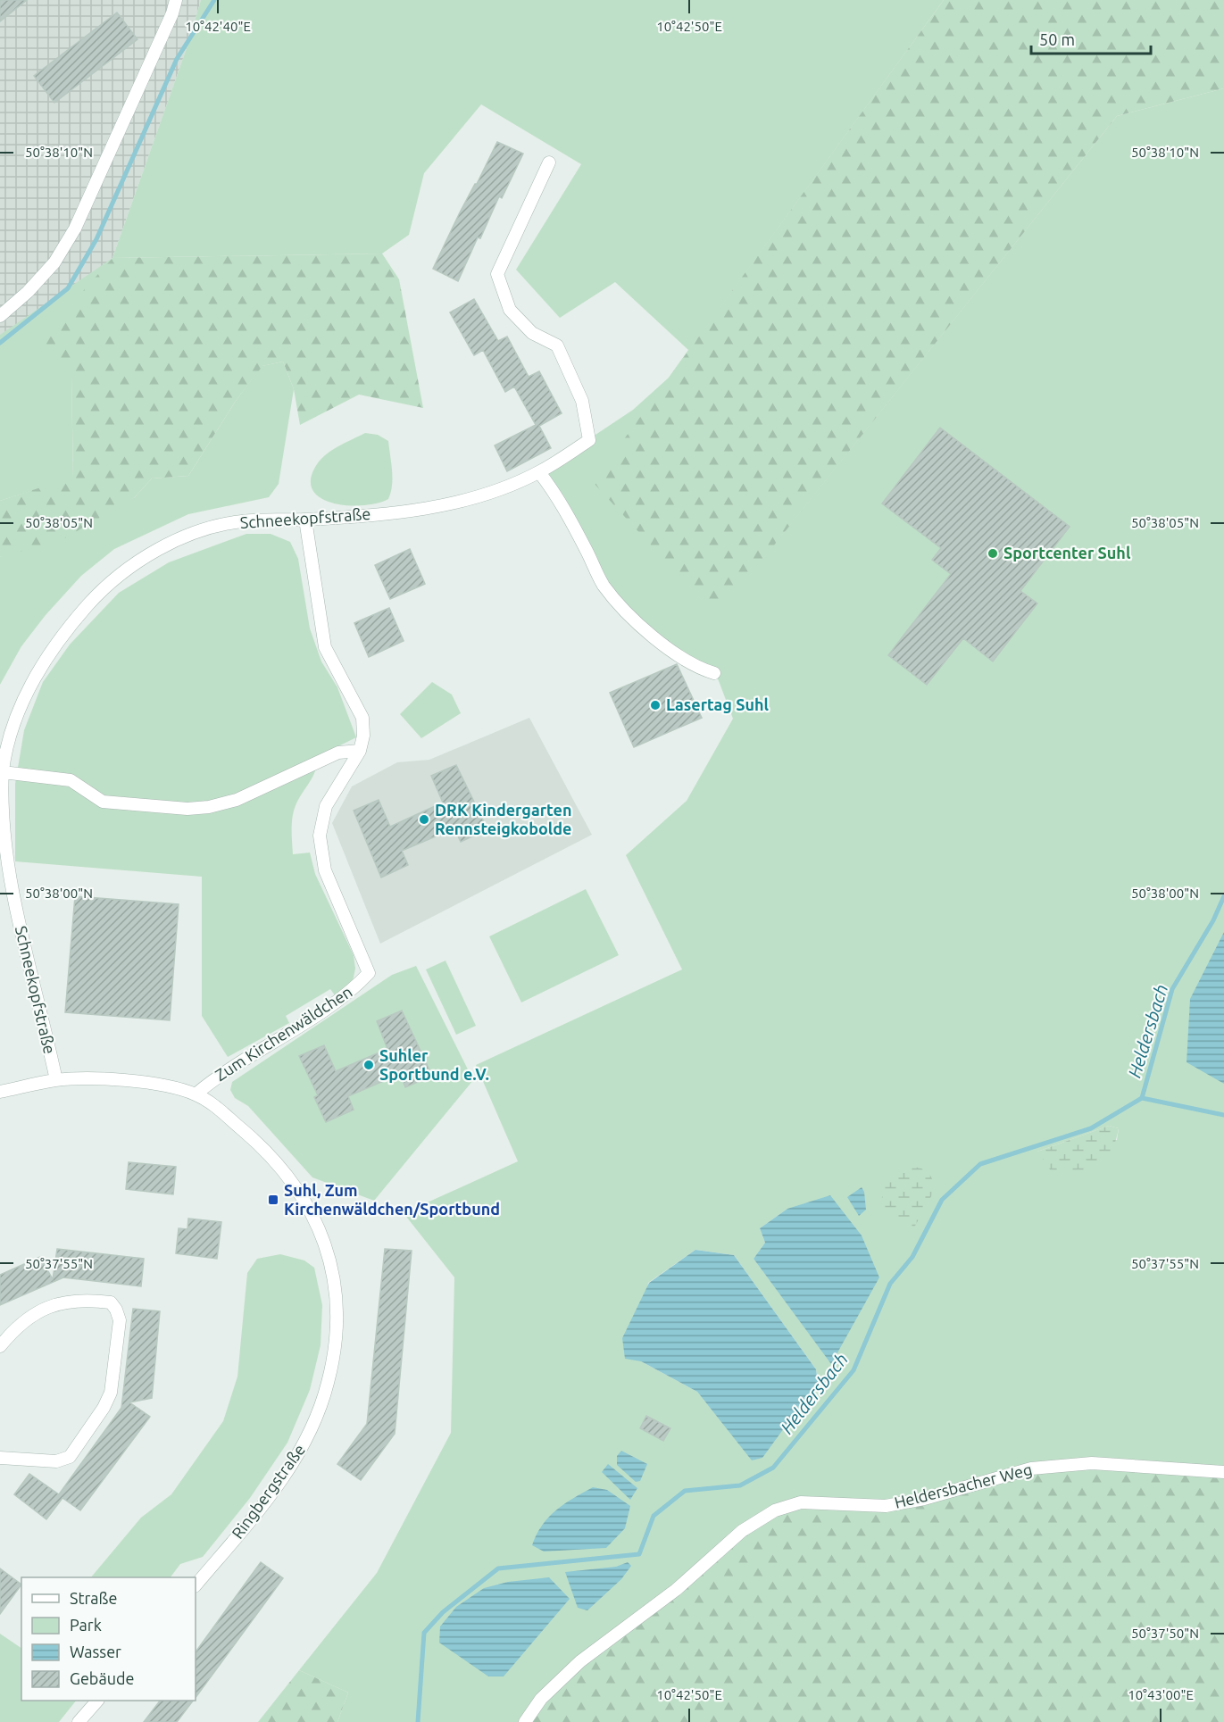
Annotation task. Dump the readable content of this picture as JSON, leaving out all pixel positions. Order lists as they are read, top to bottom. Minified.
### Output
{"streets":{"street":["Schneekopfstraße","Zum Kirchenwäldchen","Heldersbacher Weg","Ringbergstraße"]},"crossings":[["Schneekopfstraße","Zum Kirchenwäldchen"],["Schneekopfstraße","Ringbergstraße"],["Zum Kirchenwäldchen","Ringbergstraße"]],"water":["Heldersbach"],"places":{"other":["Sportcenter Suhl","Lasertag Suhl","DRK Kindergarten Rennsteigkobolde","Suhler Sportbund e.V."],"transit":["Suhl, Zum Kirchenwäldchen/Sportbund"]},"legend":["Straße","Park","Wasser","Gebäude"],"scale_bar":"50 m","coordinates":["10°42'40\"E","10°42'50\"E","50°38'10\"N","50°38'05\"N","50°38'00\"N","50°37'55\"N","50°37'50\"N","10°43'00\"E"]}
